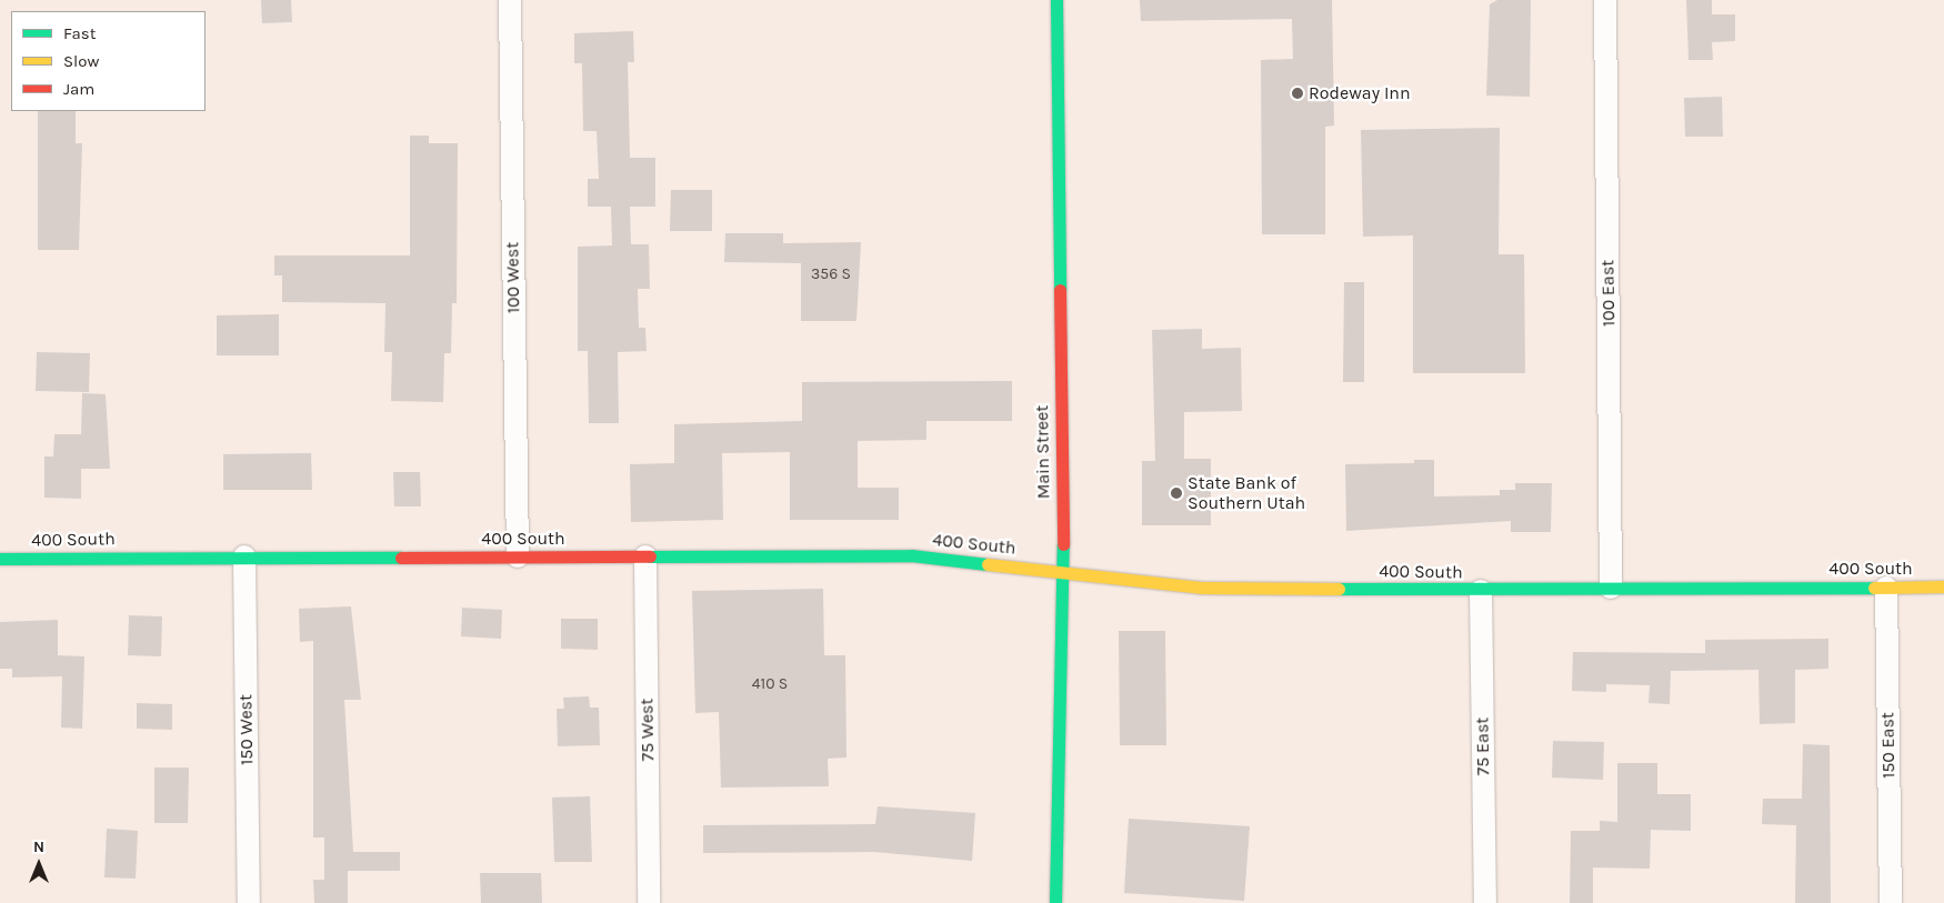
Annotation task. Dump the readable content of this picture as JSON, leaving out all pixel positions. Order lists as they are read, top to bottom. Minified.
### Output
{"streets":{"street":["100 West","100 East","Main Street","400 South","150 West","75 West","150 East","75 East"]},"crossings":[["100 West","400 South"],["100 East","400 South"],["Main Street","400 South"],["400 South","150 West"],["400 South","75 West"],["400 South","150 East"],["400 South","75 East"]],"places":["Rodeway Inn","State Bank of Southern Utah"],"house_numbers":["356 S","410 S"],"legend":["Fast","Slow","Jam"],"north":"top"}
